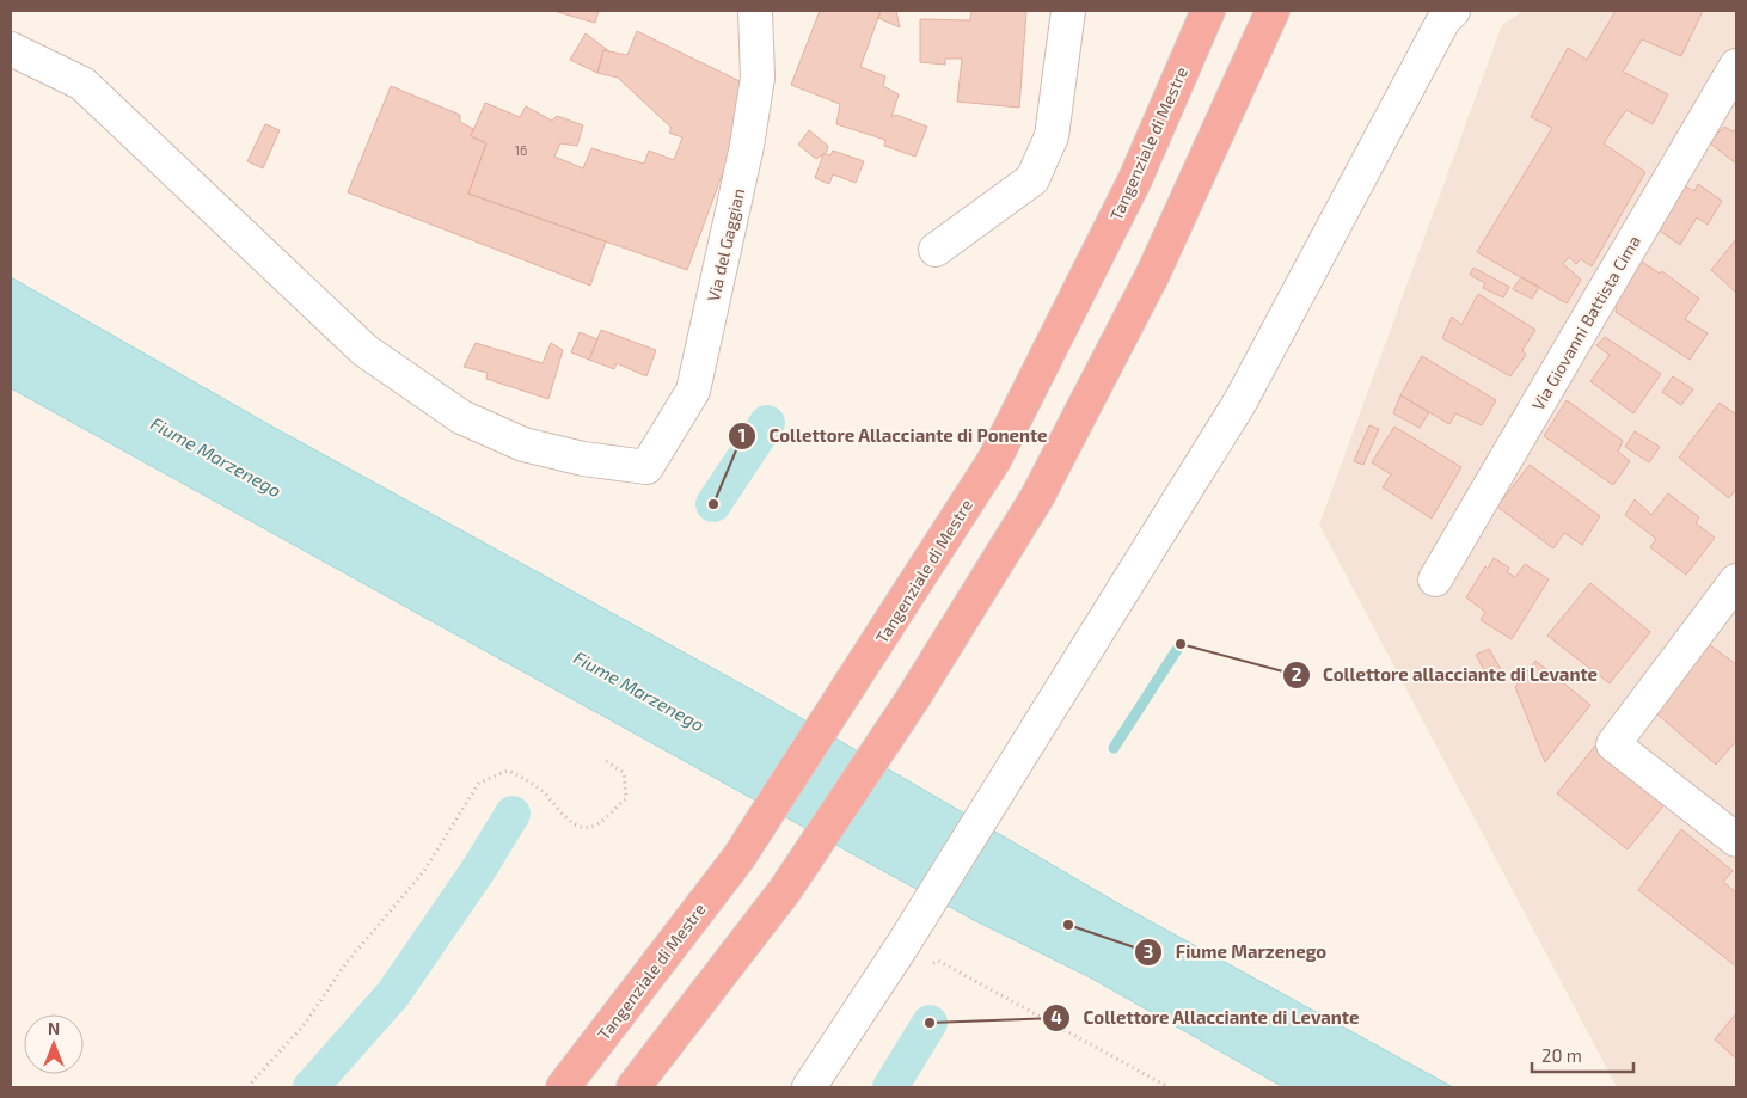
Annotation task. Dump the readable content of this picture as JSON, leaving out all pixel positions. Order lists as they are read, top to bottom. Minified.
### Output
{"streets":{"highway":["Tangenziale di Mestre"],"street":["Via del Gaggian","Via Giovanni Battista Cima"]},"water":["Fiume Marzenego"],"places":["Collettore Allacciante di Ponente","Collettore allacciante di Levante","Fiume Marzenego","Collettore Allacciante di Levante"],"house_numbers":["16"],"scale_bar":"20 m","north":"top"}
